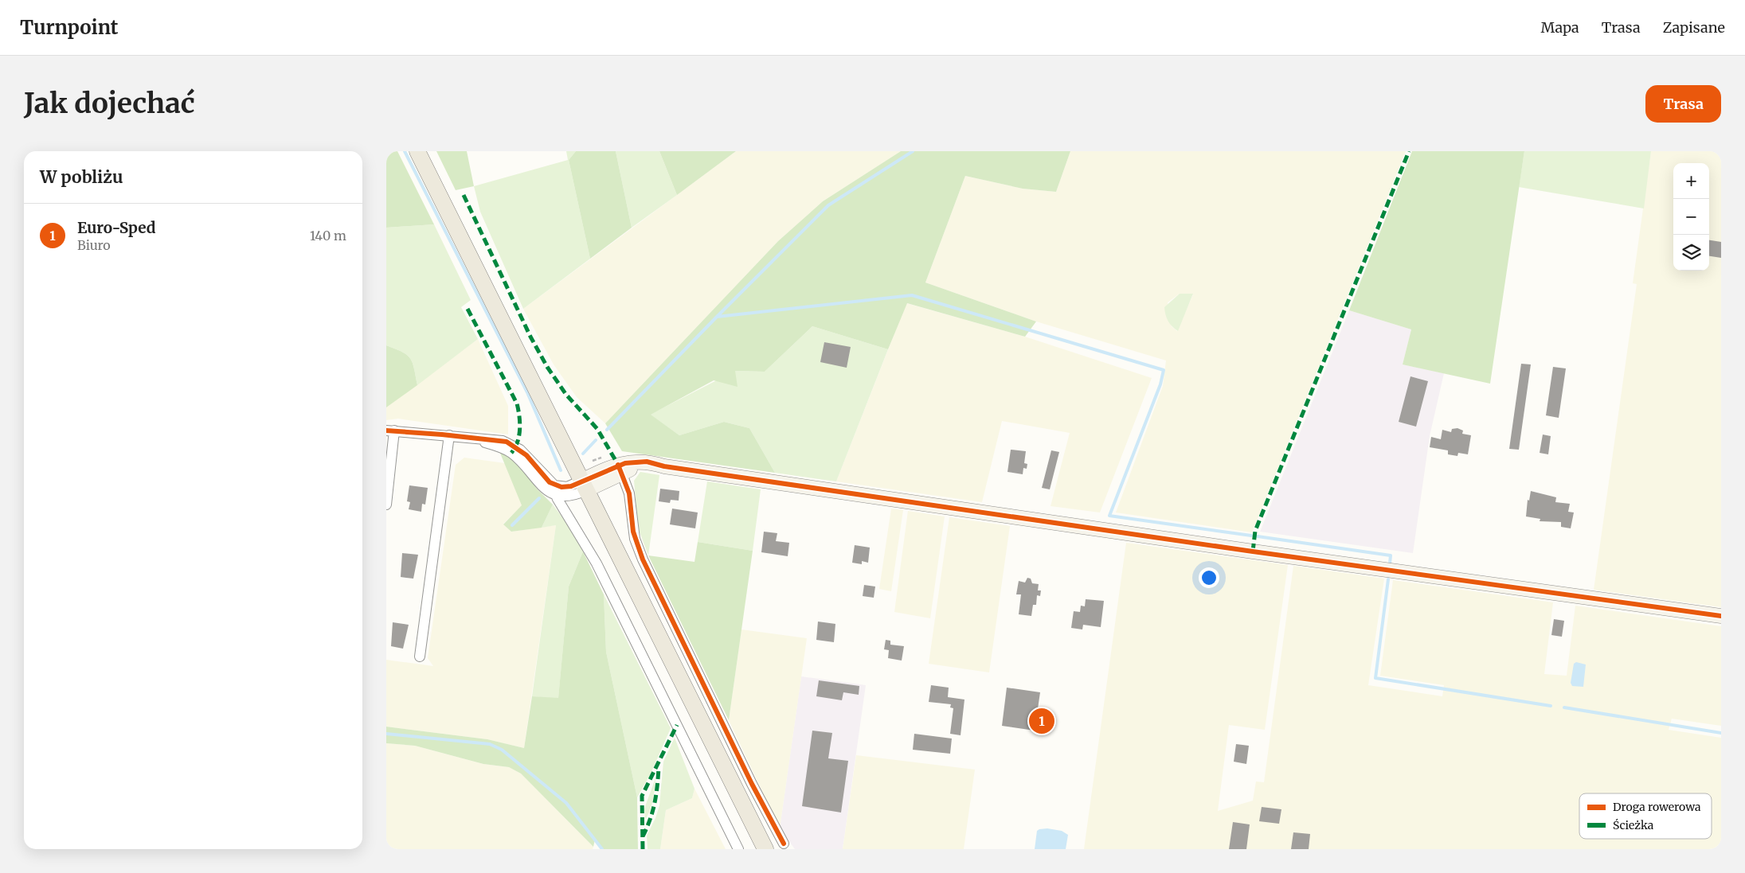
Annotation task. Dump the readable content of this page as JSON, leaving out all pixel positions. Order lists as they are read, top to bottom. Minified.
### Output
{"legend":["Droga rowerowa","Ścieżka"],"page":{"header":"Turnpoint","nav":["Mapa","Trasa","Zapisane"],"buttons":"Trasa","title":"Jak dojechać","heading":"W pobliżu","map_buttons":["+","−"],"list":[{"mark":"1","name":"Euro-Sped","note":"Biuro","value":"140 m"}],"pins":"1"}}
